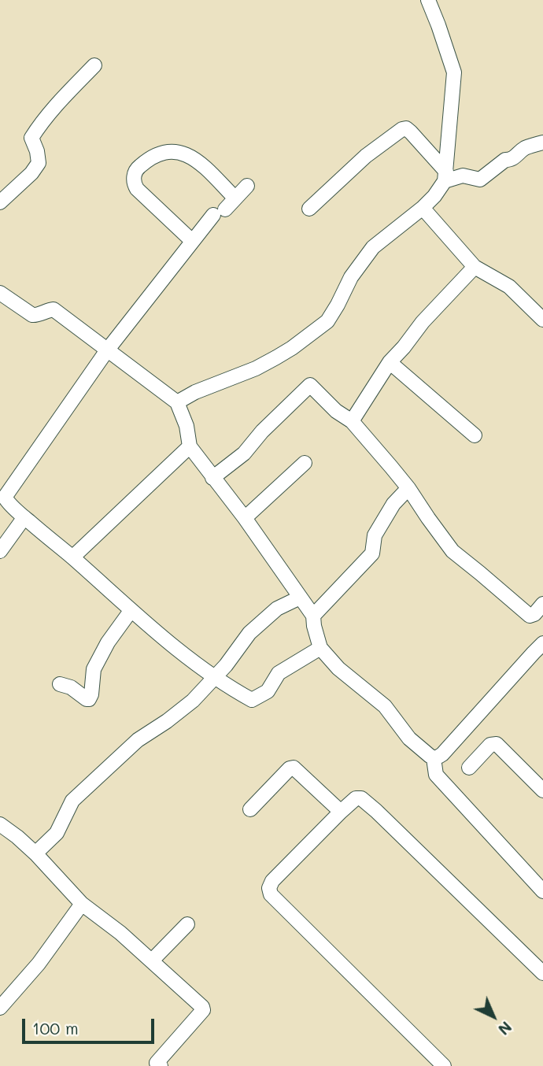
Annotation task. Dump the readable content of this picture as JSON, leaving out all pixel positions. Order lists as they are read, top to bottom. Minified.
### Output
{"scale_bar":"100 m","north":"bottom right"}
